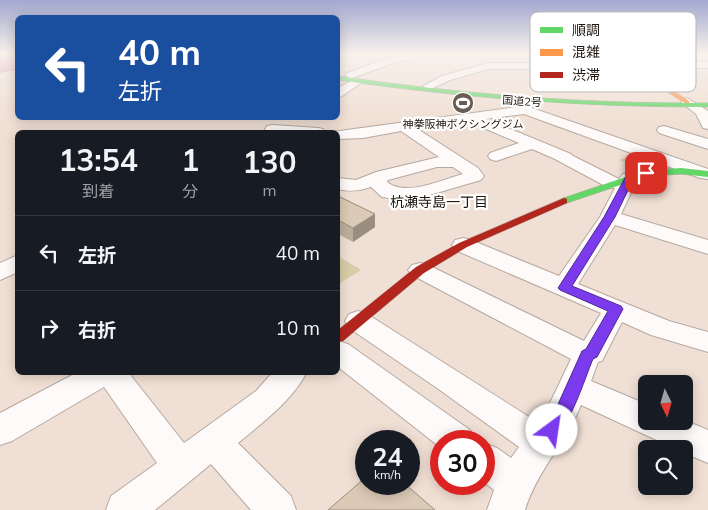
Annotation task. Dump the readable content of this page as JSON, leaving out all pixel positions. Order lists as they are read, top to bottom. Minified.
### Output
{"streets":{"main road":["国道2号"]},"districts":["杭瀬寺島一丁目"],"places":{"sports":["神拳阪神ボクシングジム"]},"legend":["順調","混雑","渋滞"],"north":"bottom","page":{"turn":["40 m","左折"],"eta":["13:54","到着","1","分","130","m"],"list":[{"name":"左折","value":"40 m"},{"name":"右折","value":"10 m"}],"speed":"24 km/h","limit":"30"}}
